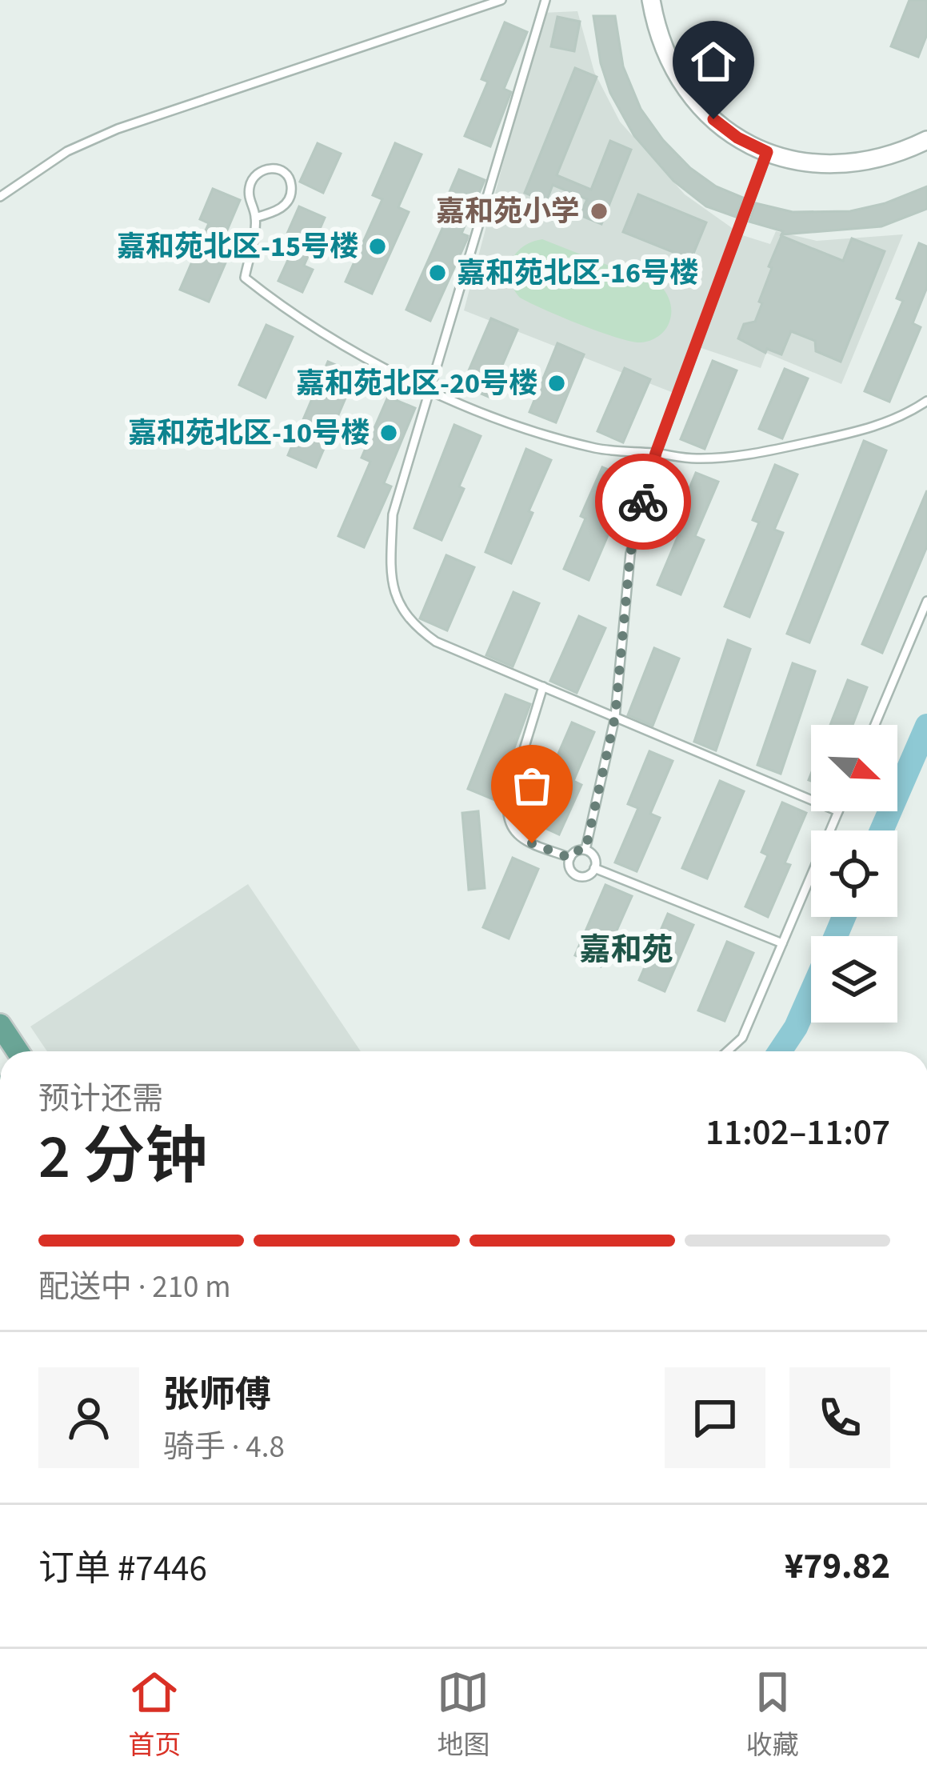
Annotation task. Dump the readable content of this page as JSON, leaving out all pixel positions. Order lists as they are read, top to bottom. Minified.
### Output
{"districts":["嘉和苑"],"places":["嘉和苑小学","嘉和苑北区-15号楼","嘉和苑北区-16号楼","嘉和苑北区-20号楼","嘉和苑北区-10号楼"],"north":"bottom right","page":{"heading":["2 分钟","预计还需","11:02–11:07"],"panel":["张师傅","骑手 · 4.8","订单 #7446","¥79.82"],"bar":"配送中 · 210 m","tabs":["首页","地图","收藏"]}}
